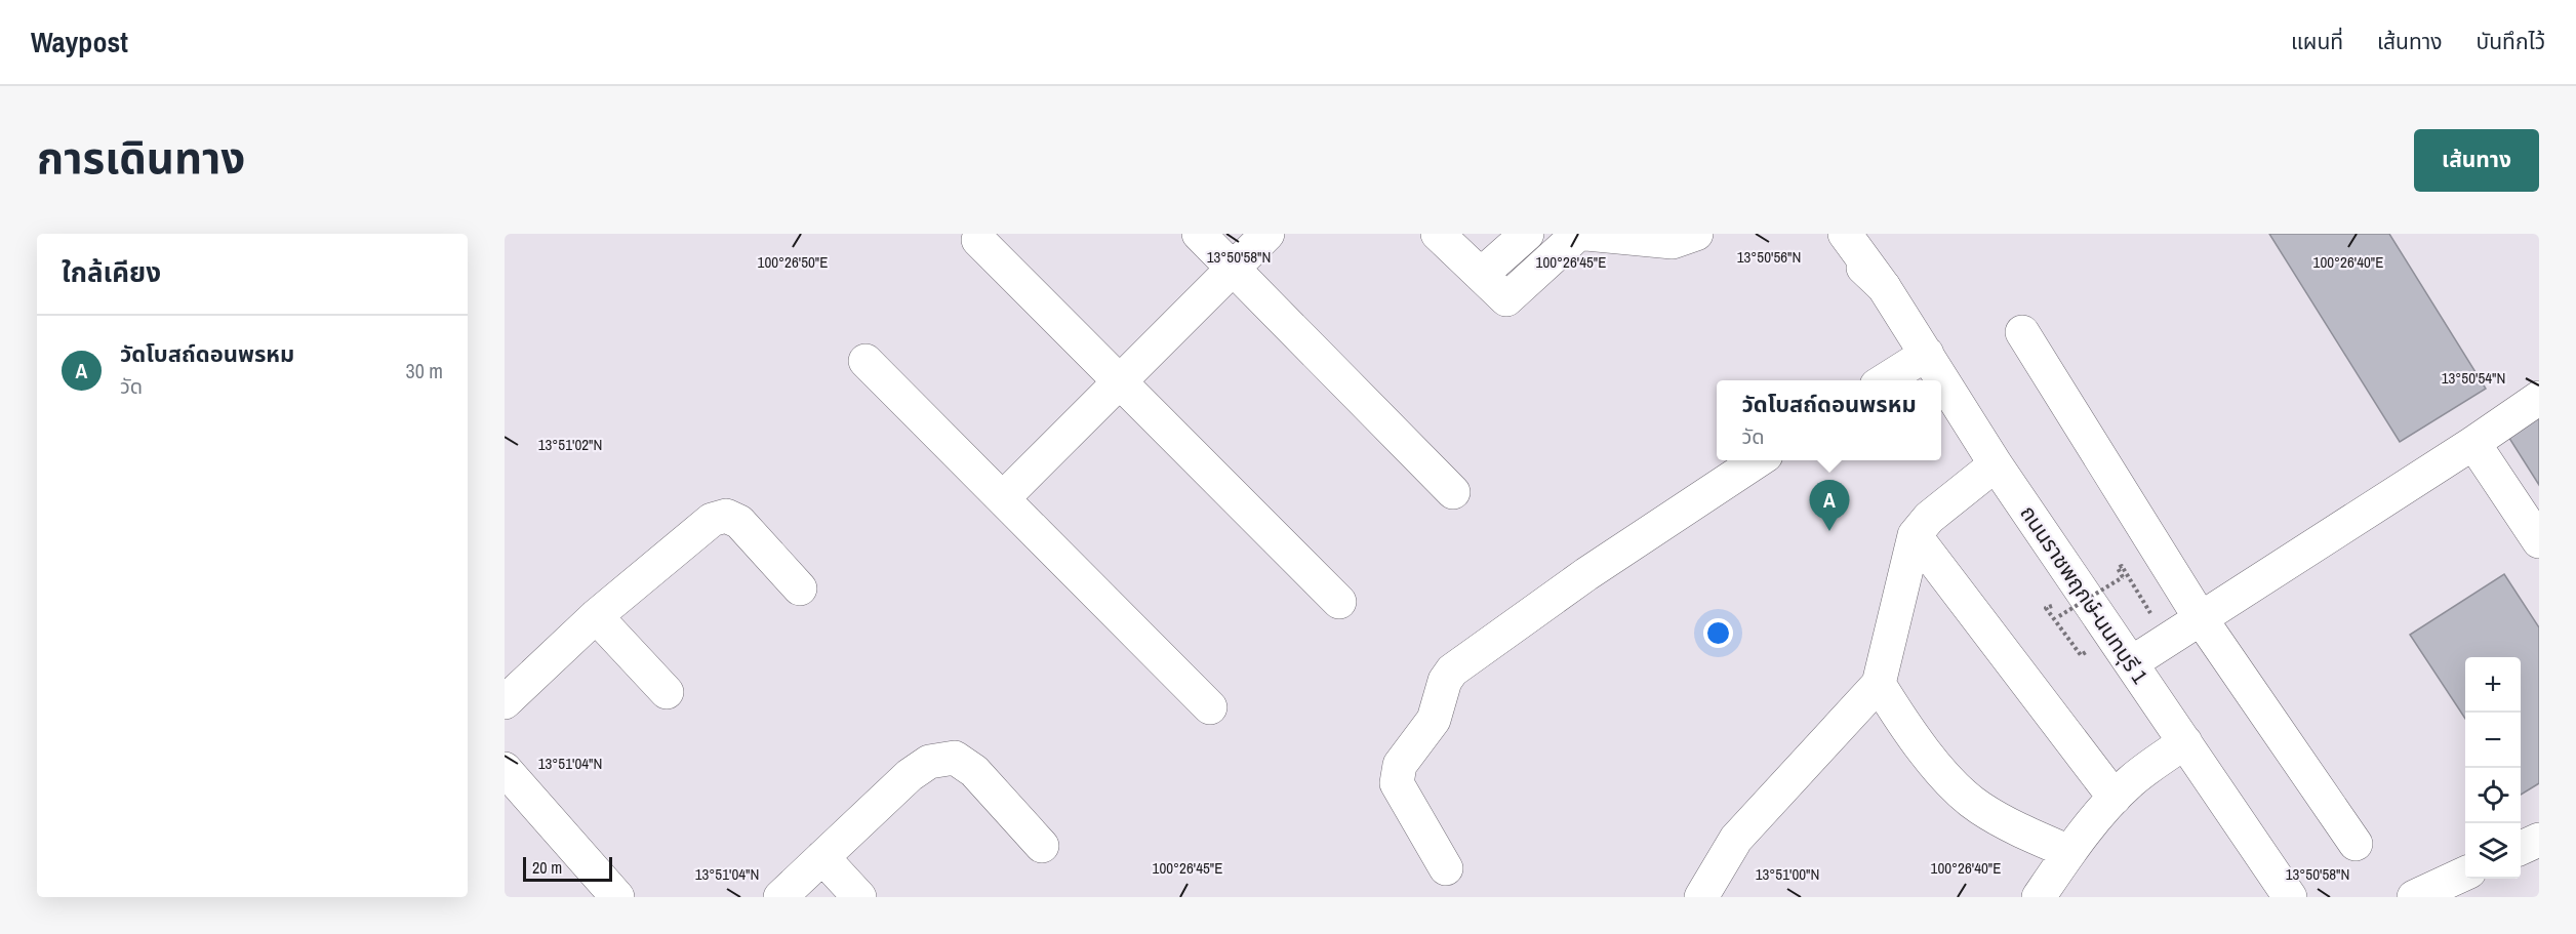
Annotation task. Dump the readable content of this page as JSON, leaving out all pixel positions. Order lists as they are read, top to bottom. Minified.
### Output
{"streets":{"street":["ถนนราชพฤกษ์-นนทบุรี 1"]},"scale_bar":"20 m","page":{"header":"Waypost","nav":["แผนที่","เส้นทาง","บันทึกไว้"],"title":"การเดินทาง","buttons":"เส้นทาง","heading":"ใกล้เคียง","list":[{"mark":"A","name":"วัดโบสถ์ดอนพรหม","note":"วัด","value":"30 m"}],"popup":["วัดโบสถ์ดอนพรหม","วัด"],"pins":"A","map_buttons":["+","−"],"scale":"20 m"},"coordinates":["13°50'58\"N","13°50'56\"N","100°26'40\"E","100°26'50\"E","100°26'45\"E","13°50'54\"N","13°51'02\"N","13°51'04\"N","13°51'00\"N"]}
